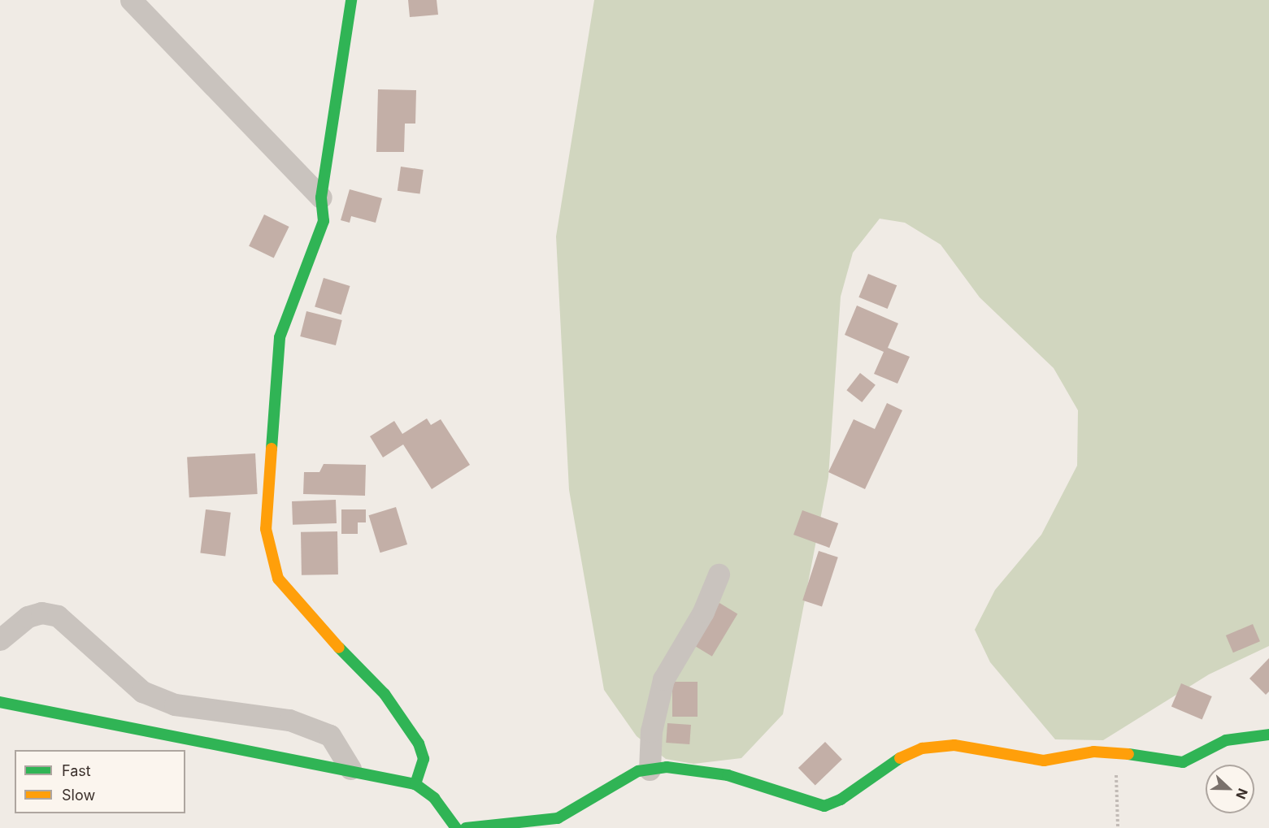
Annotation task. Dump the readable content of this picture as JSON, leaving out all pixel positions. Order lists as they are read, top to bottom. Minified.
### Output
{"legend":["Fast","Slow"],"north":"right"}
